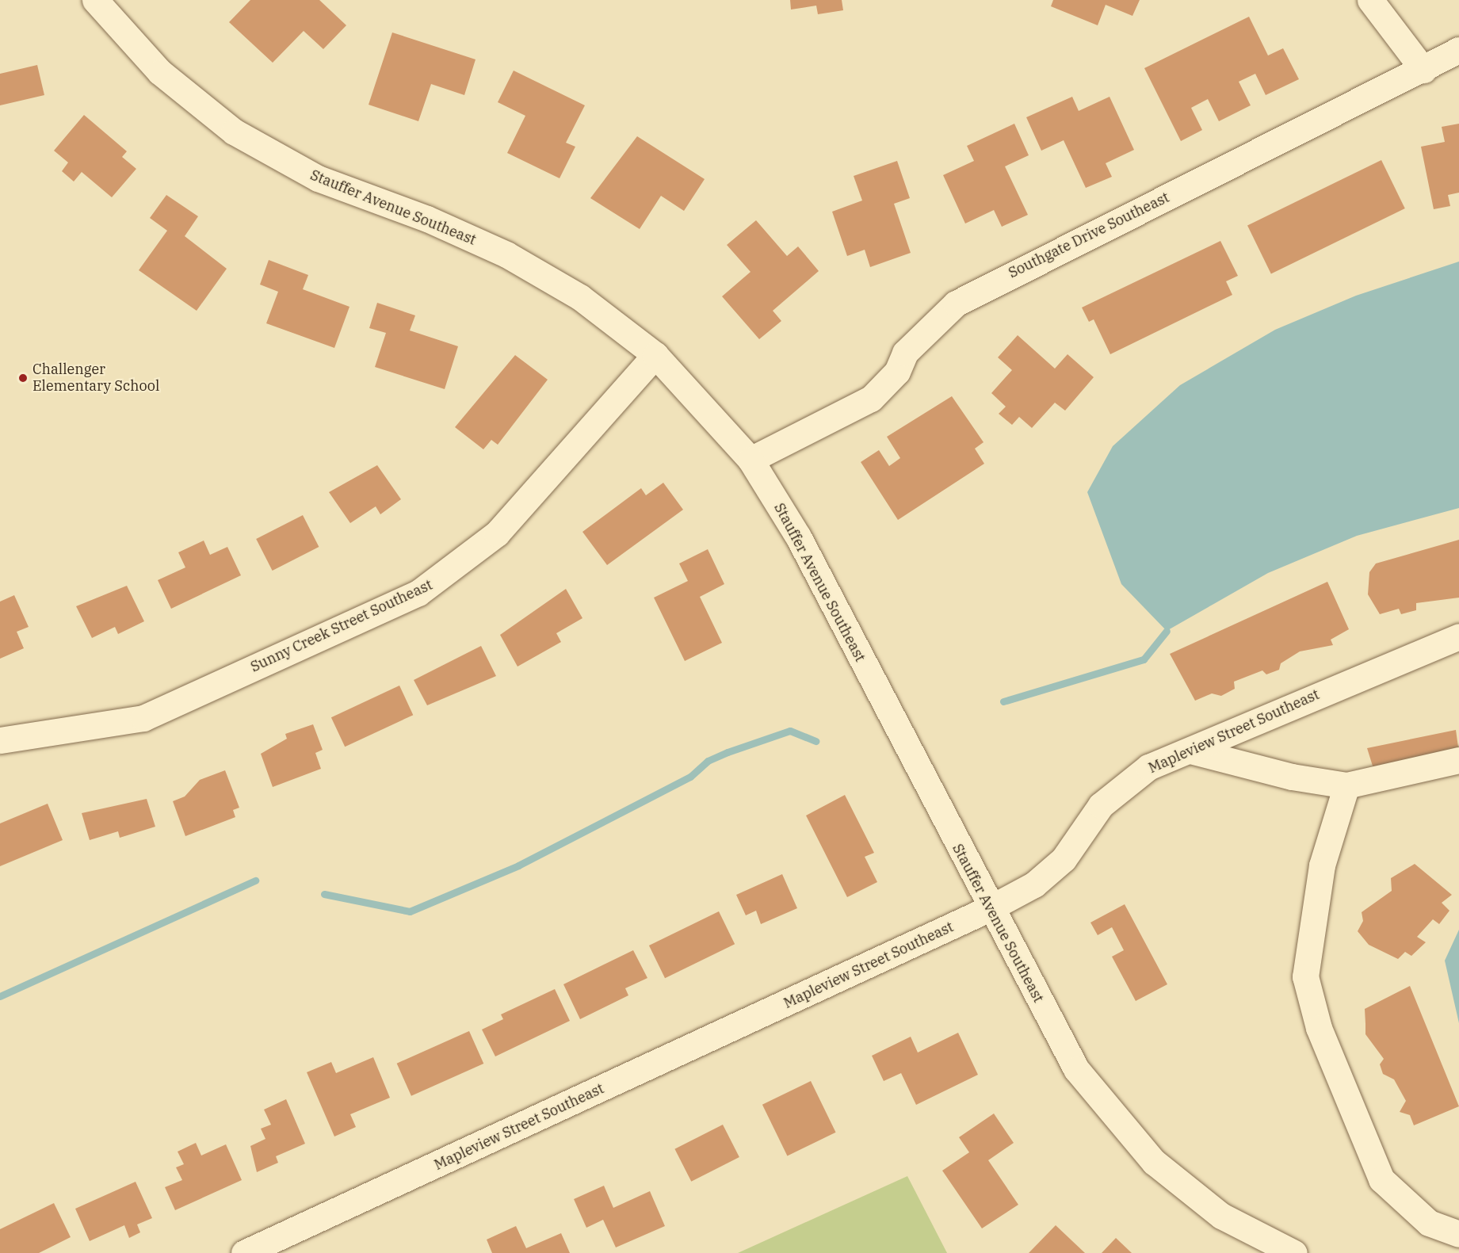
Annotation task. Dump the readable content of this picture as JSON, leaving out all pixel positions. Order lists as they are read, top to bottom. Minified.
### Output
{"streets":{"street":["Stauffer Avenue Southeast","Southgate Drive Southeast","Sunny Creek Street Southeast","Mapleview Street Southeast"]},"crossings":[["Stauffer Avenue Southeast","Southgate Drive Southeast"],["Stauffer Avenue Southeast","Sunny Creek Street Southeast"],["Stauffer Avenue Southeast","Mapleview Street Southeast"]],"places":["Challenger Elementary School"]}
